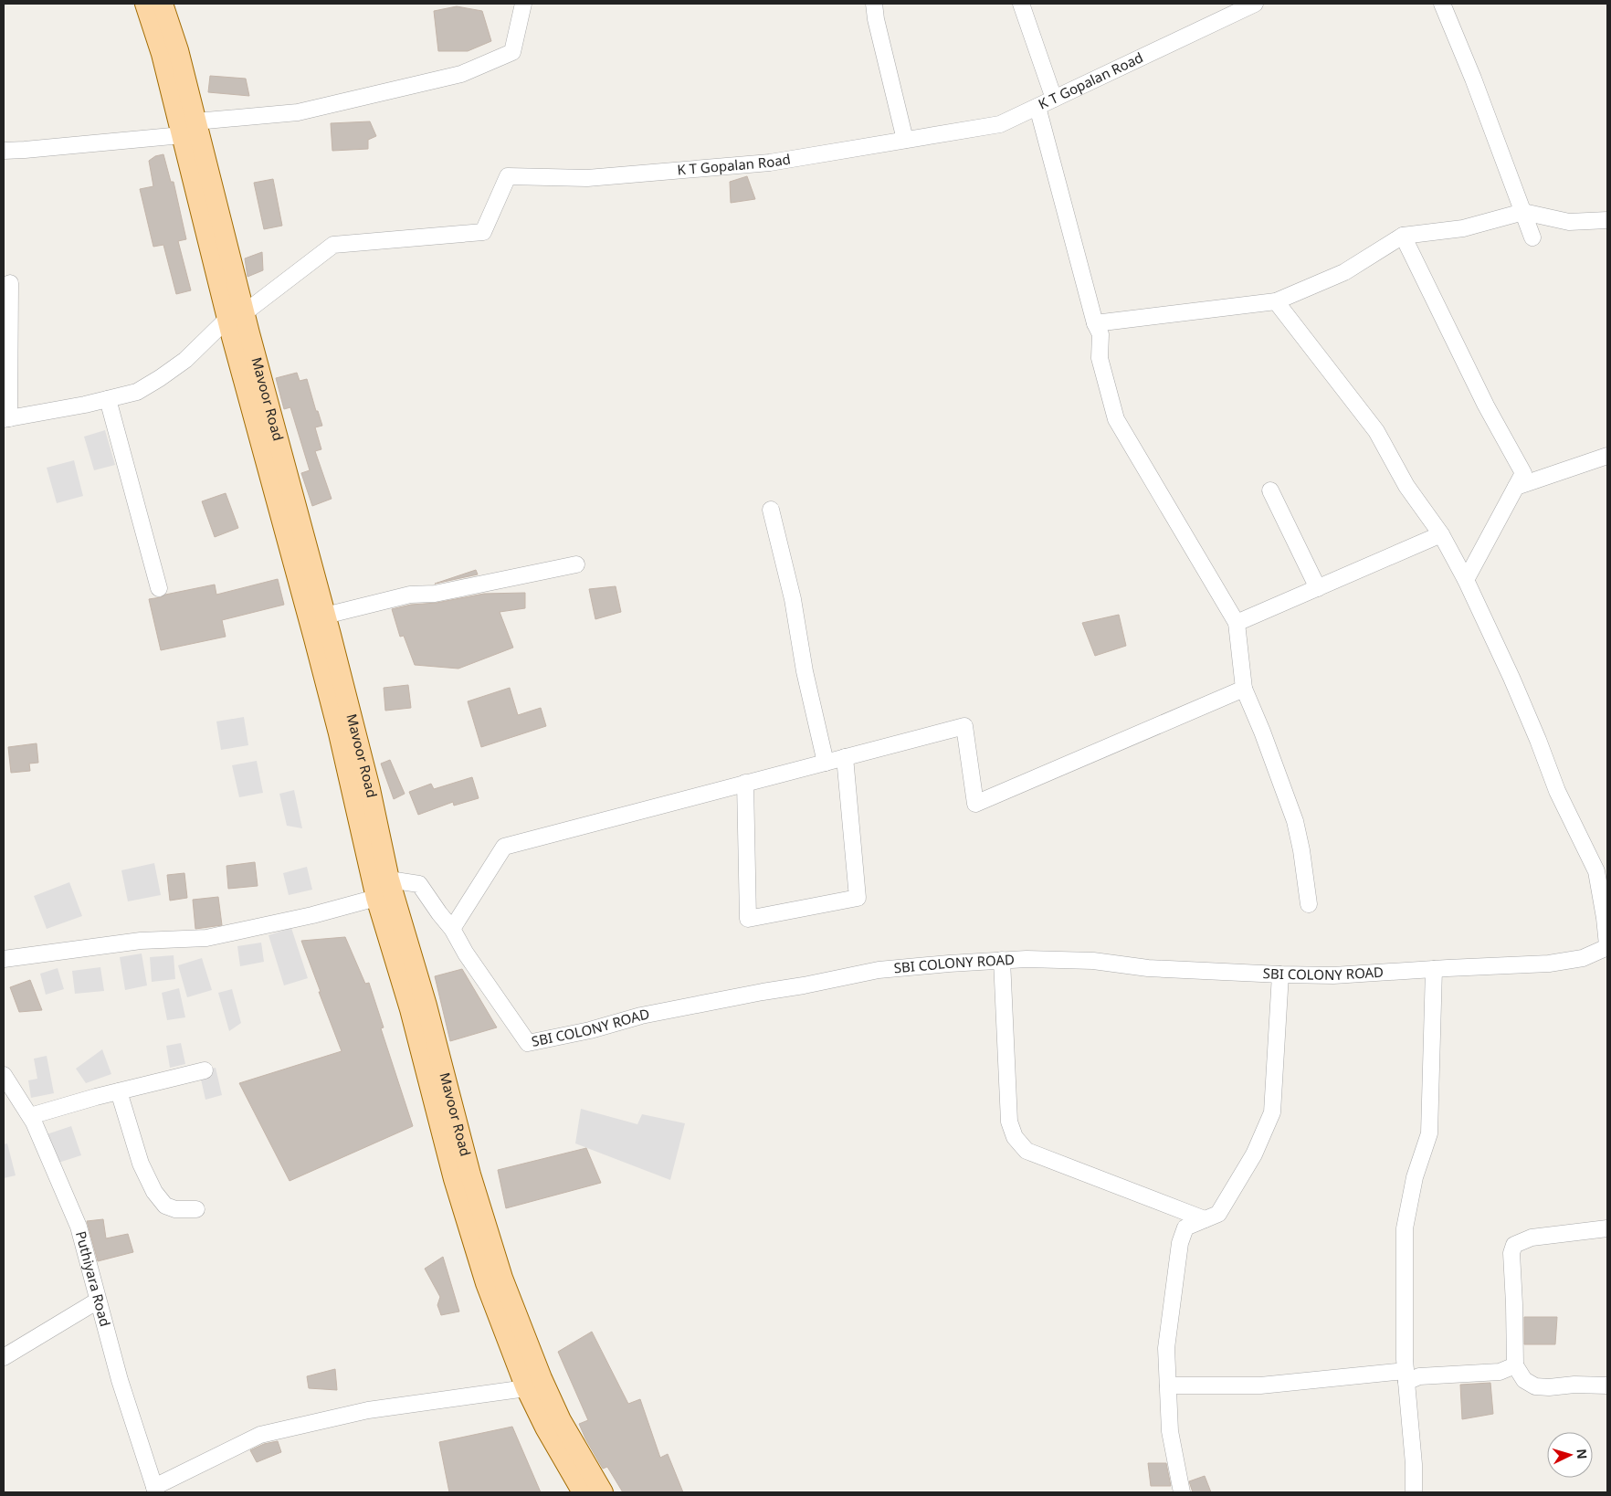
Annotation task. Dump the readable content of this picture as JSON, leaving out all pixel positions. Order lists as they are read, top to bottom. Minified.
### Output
{"streets":{"main road":["Mavoor Road"],"street":["K T Gopalan Road","SBI COLONY ROAD","Puthiyara Road"]},"crossings":[["K T Gopalan Road","Mavoor Road"],["Mavoor Road","SBI COLONY ROAD"]],"north":"right"}
